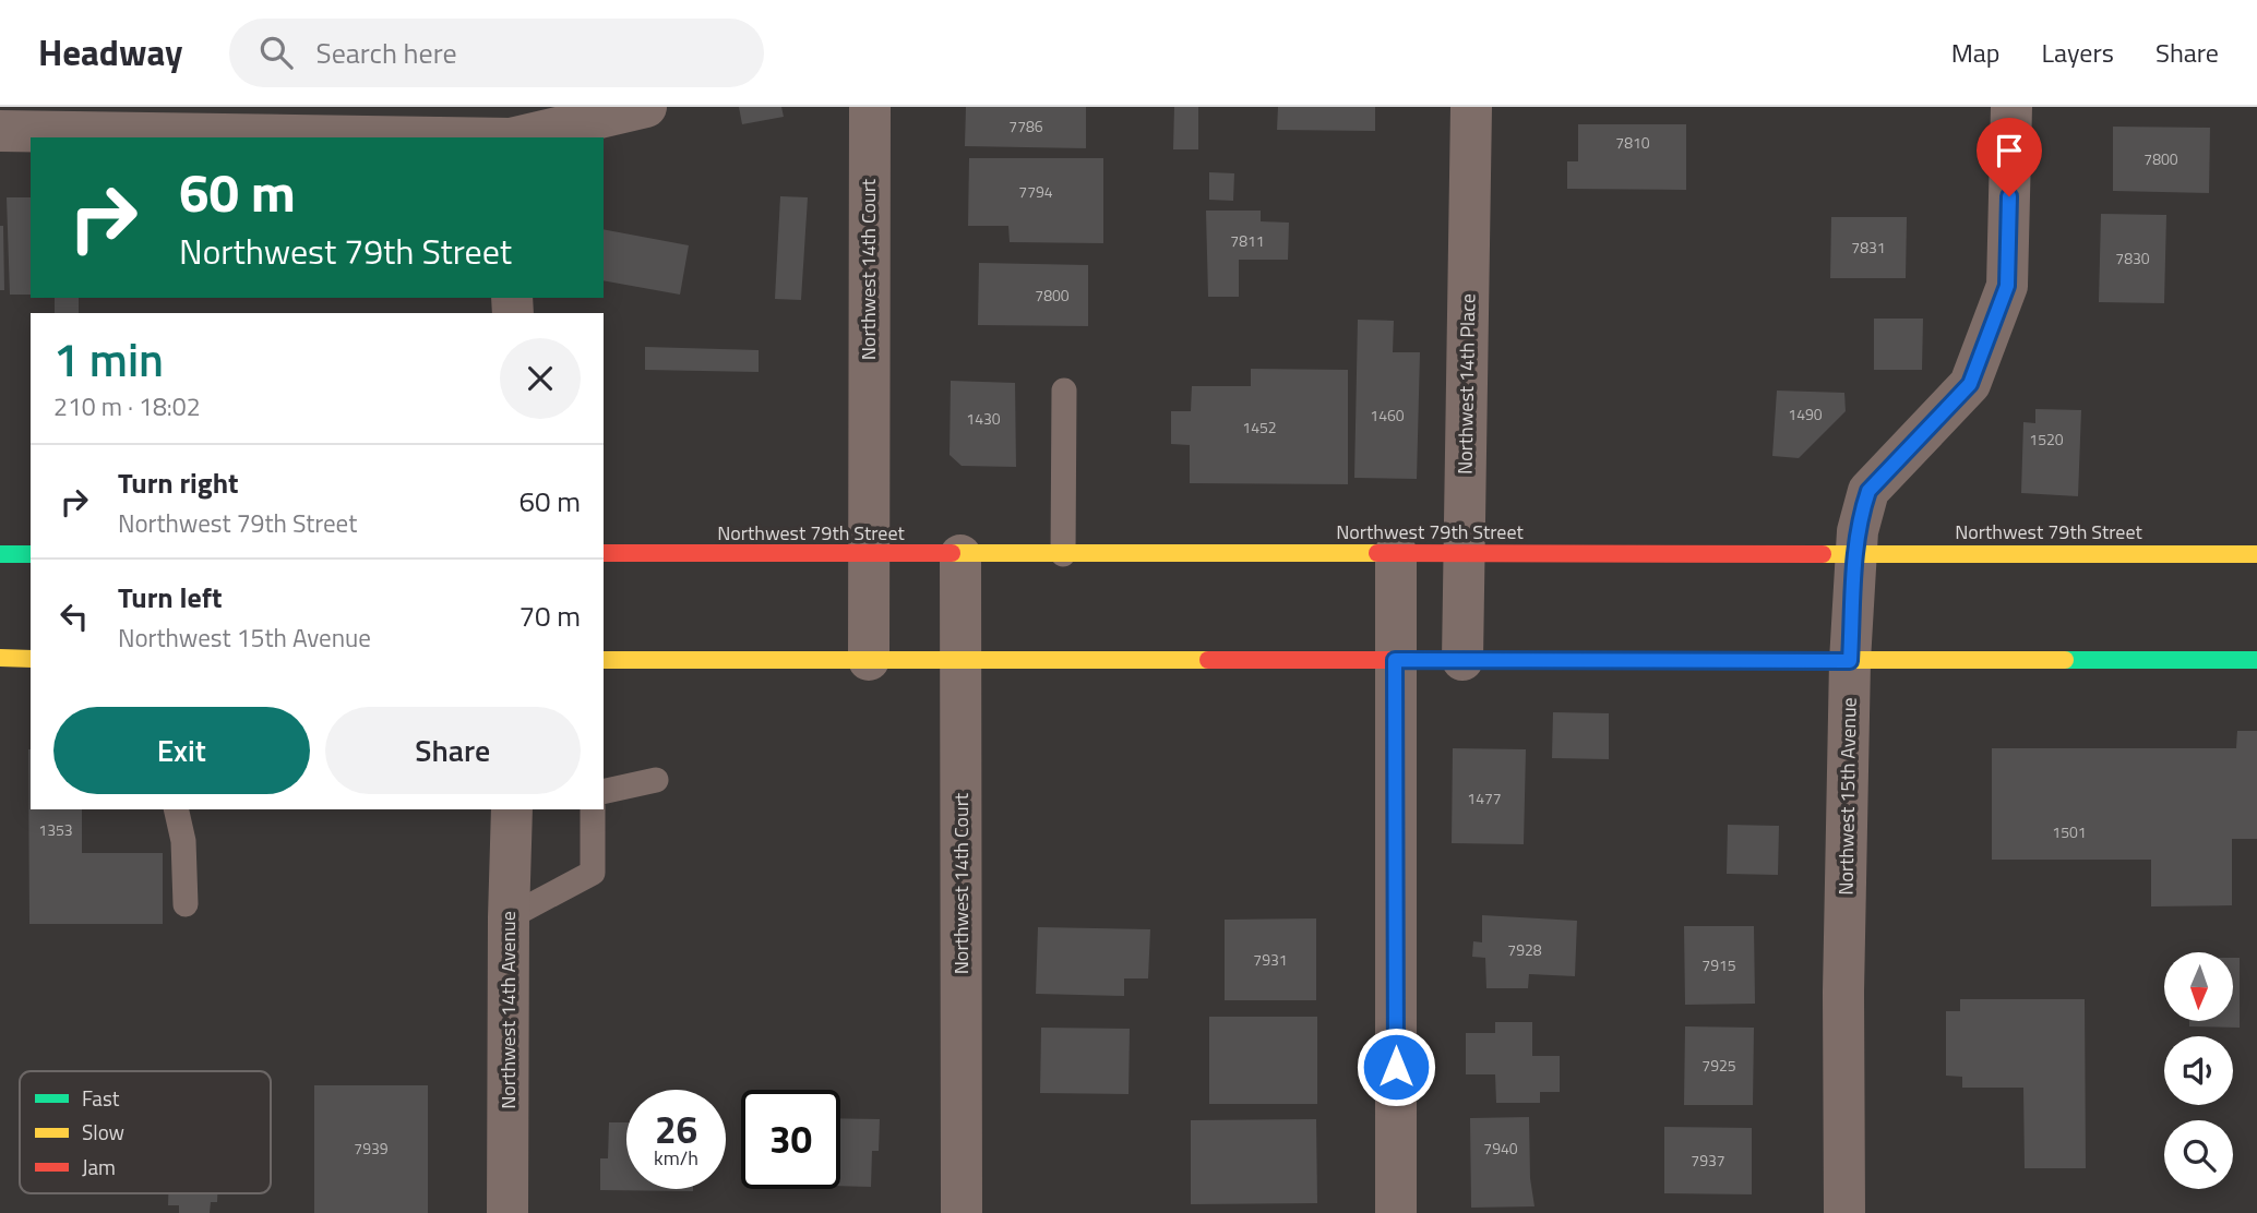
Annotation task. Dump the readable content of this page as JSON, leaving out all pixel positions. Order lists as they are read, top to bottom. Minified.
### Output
{"streets":{"main road":["Northwest 79th Street"],"street":["Northwest 14th Court","Northwest 14th Place","Northwest 15th Avenue","Northwest 14th Avenue"]},"crossings":[["Northwest 14th Court","Northwest 79th Street"],["Northwest 14th Place","Northwest 79th Street"],["Northwest 79th Street","Northwest 15th Avenue"]],"house_numbers":["7786","7810","7800","7794","7811","7831","7830","7800","1490","1460","1430","1452","1520","1477","1353","1501","7928","7931","7915","7925","7939","7940","7937"],"legend":["Fast","Slow","Jam"],"north":"bottom","page":{"header":"Headway","search":"Search here","nav":["Map","Layers","Share"],"turn":["60 m","Northwest 79th Street"],"heading":["1 min","210 m · 18:02"],"list":[{"name":"Turn right","note":"Northwest 79th Street","value":"60 m"},{"name":"Turn left","note":"Northwest 15th Avenue","value":"70 m"}],"buttons":["Exit","Share"],"speed":"26 km/h","limit":"30"}}
